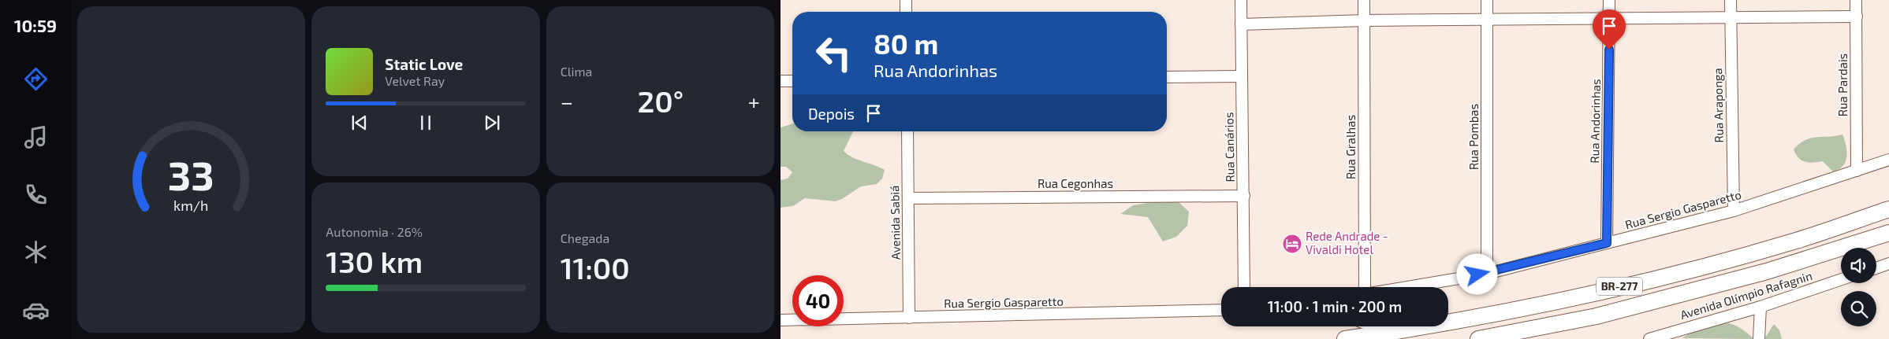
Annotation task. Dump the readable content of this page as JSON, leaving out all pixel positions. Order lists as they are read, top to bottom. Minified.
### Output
{"streets":{"highway":["BR-277"],"street":["Rua Pardais","Rua Araponga","Rua Andorinhas","Rua Pombas","Rua Canários","Rua Gralhas","Rua Cegonhas","Rua Sergio Gasparetto","Avenida Sabiá","Avenida Olímpio Rafagnin"]},"crossings":[["Rua Pardais","Rua Sergio Gasparetto"],["Rua Araponga","Rua Sergio Gasparetto"],["Rua Andorinhas","Rua Sergio Gasparetto"],["Rua Pombas","Rua Sergio Gasparetto"],["Rua Canários","Rua Cegonhas"],["Rua Cegonhas","Avenida Sabiá"],["Rua Sergio Gasparetto","Avenida Sabiá"]],"places":{"hotel":["Rede Andrade - Vivaldi Hotel"]},"page":{"tabs":"10:59","tile":["Clima",["Autonomia · 26%","130 km"],["Chegada","11:00"]],"turn":["80 m","Rua Andorinhas"],"song":["Static Love","Velvet Ray"],"heat":["−","20°","+"],"then":"Depois","limit":"40","trip":"11:00 · 1 min · 200 m","gauge":["33","km/h"]}}
